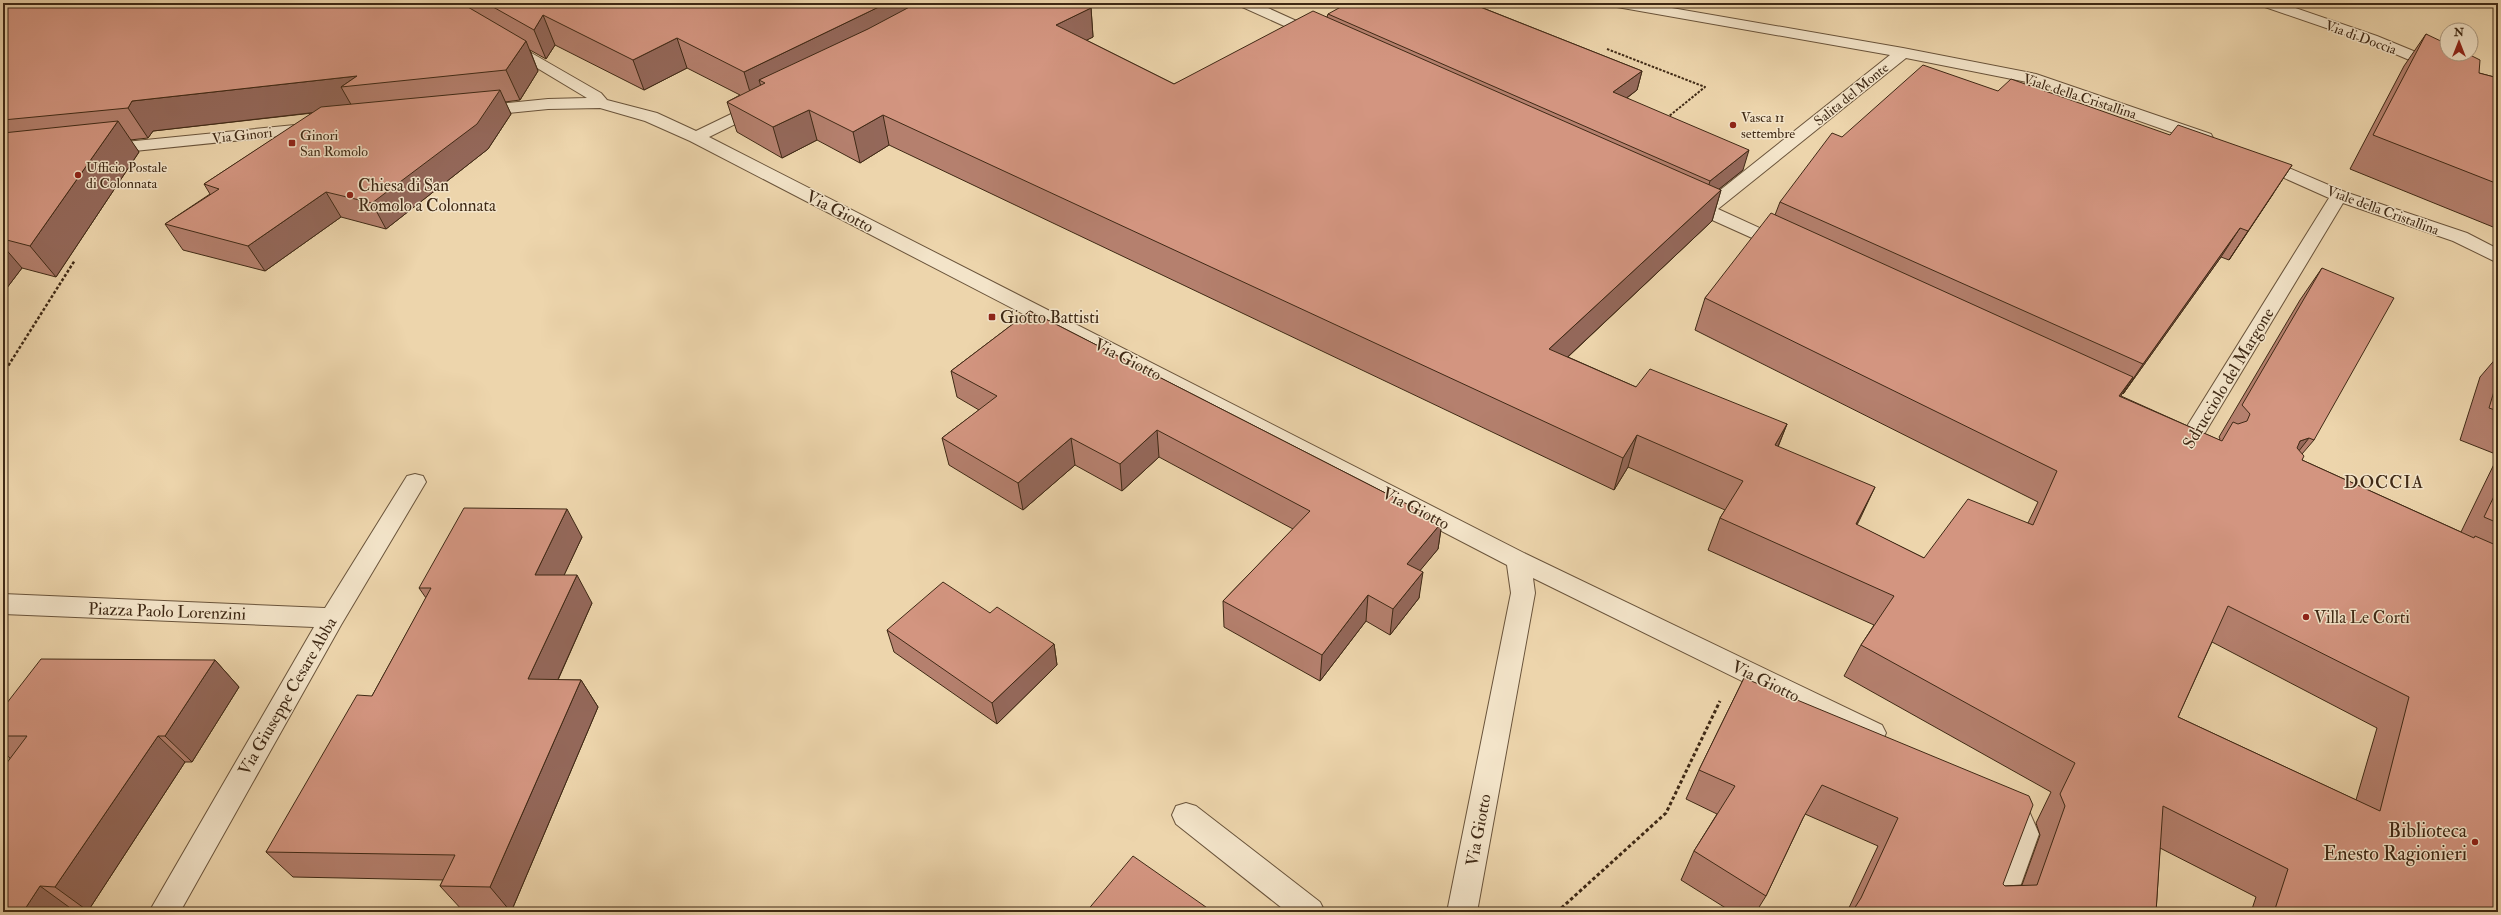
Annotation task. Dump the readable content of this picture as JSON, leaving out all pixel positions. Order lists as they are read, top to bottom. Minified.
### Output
{"streets":{"street":["Via di Doccia","Salita del Monte","Viale della Cristallina","Via Ginori","Via Giotto","Sdrucciolo del Margone","Piazza Paolo Lorenzini","Via Giuseppe Cesare Abba"]},"crossings":[["Salita del Monte","Viale della Cristallina"],["Viale della Cristallina","Sdrucciolo del Margone"],["Piazza Paolo Lorenzini","Via Giuseppe Cesare Abba"]],"districts":["DOCCIA"],"places":{"other":["Vasca 11 settembre","Ufficio Postale di Colonnata","Chiesa di San Romolo a Colonnata","Villa Le Corti","Biblioteca Enesto Ragionieri"],"transit":["Ginori San Romolo","Giotto Battisti"]},"north":"top"}
